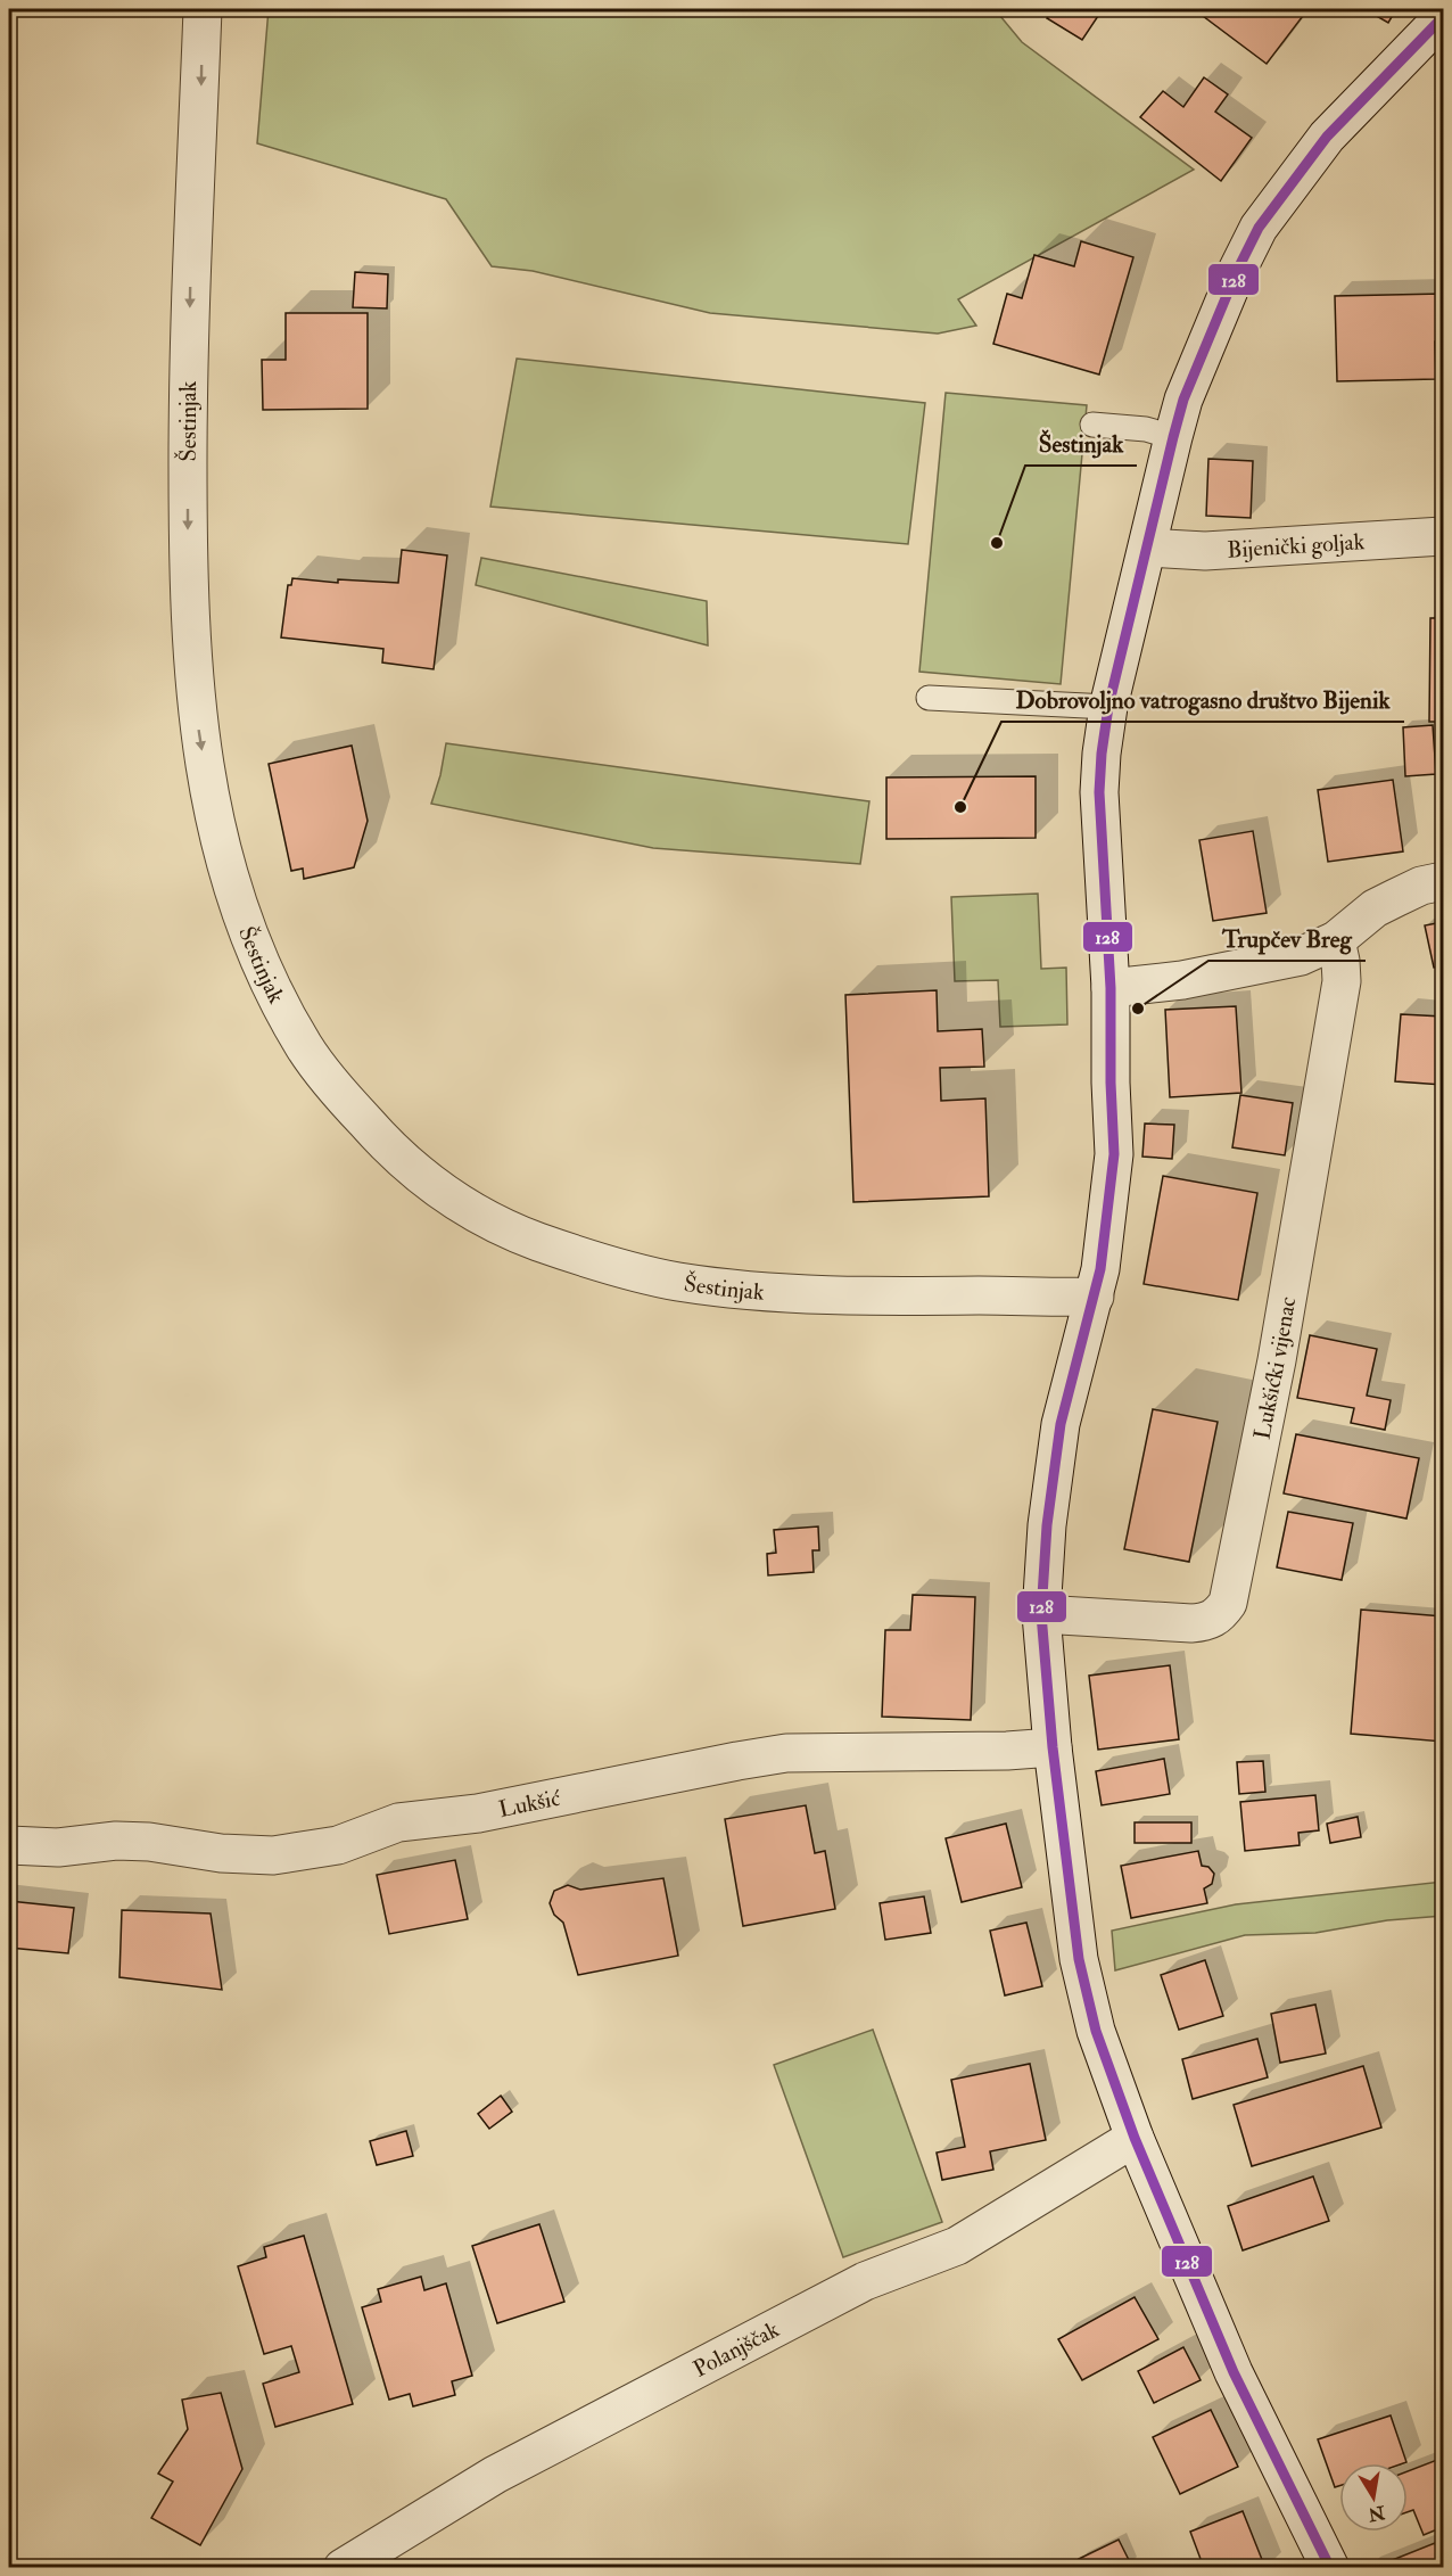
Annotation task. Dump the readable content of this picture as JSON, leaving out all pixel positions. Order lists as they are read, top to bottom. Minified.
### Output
{"streets":{"street":["Šestinjak","Bijenički goljak","Lukšićki vijenac","Lukšić","Polanjščak"]},"one_way":["Šestinjak"],"places":["Šestinjak","Dobrovoljno vatrogasno društvo Bijenik","Trupčev Breg"],"lines":["transit line 128"],"north":"bottom"}
